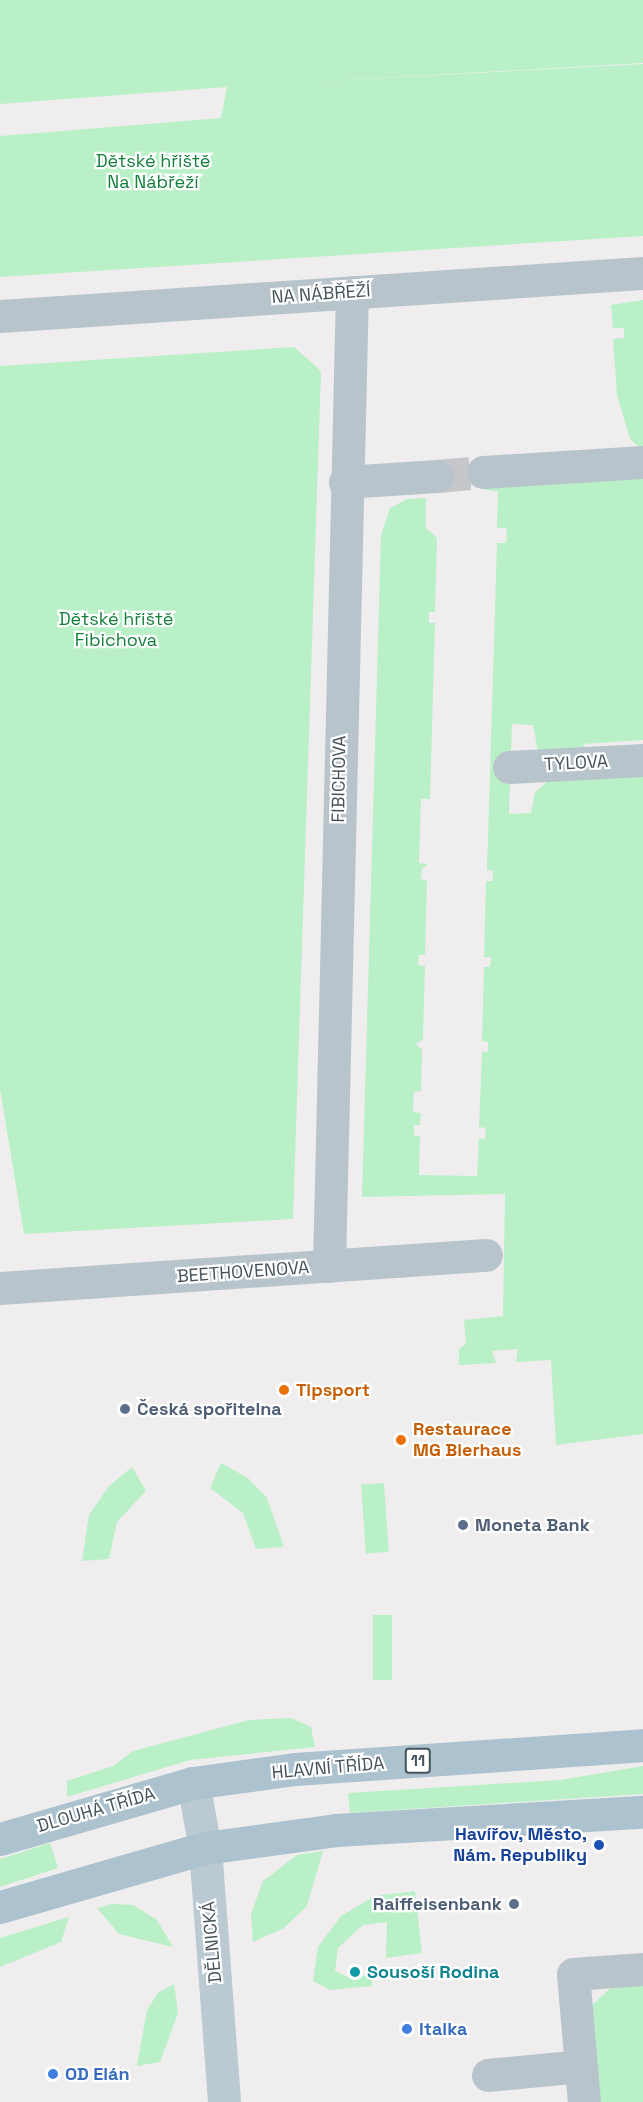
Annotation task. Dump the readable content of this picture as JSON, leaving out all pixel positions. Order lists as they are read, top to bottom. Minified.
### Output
{"streets":{"main road":["11","HLAVNÍ TŘÍDA","DLOUHÁ TŘÍDA"],"street":["NA NÁBŘEŽÍ","TYLOVA","FIBICHOVA","BEETHOVENOVA","DĚLNICKÁ"]},"crossings":[["NA NÁBŘEŽÍ","FIBICHOVA"],["FIBICHOVA","BEETHOVENOVA"],["HLAVNÍ TŘÍDA","DLOUHÁ TŘÍDA"],["HLAVNÍ TŘÍDA","DĚLNICKÁ"],["DLOUHÁ TŘÍDA","DĚLNICKÁ"]],"parks":["Dětské hřiště Na Nábřeží","Dětské hřiště Fibichova"],"places":["Tipsport","Česká spořitelna","Restaurace MG Bierhaus","Moneta Bank","Havířov, Město, Nám. Republiky","Raiffeisenbank","Sousoší Rodina","Italka","OD Elán"]}
